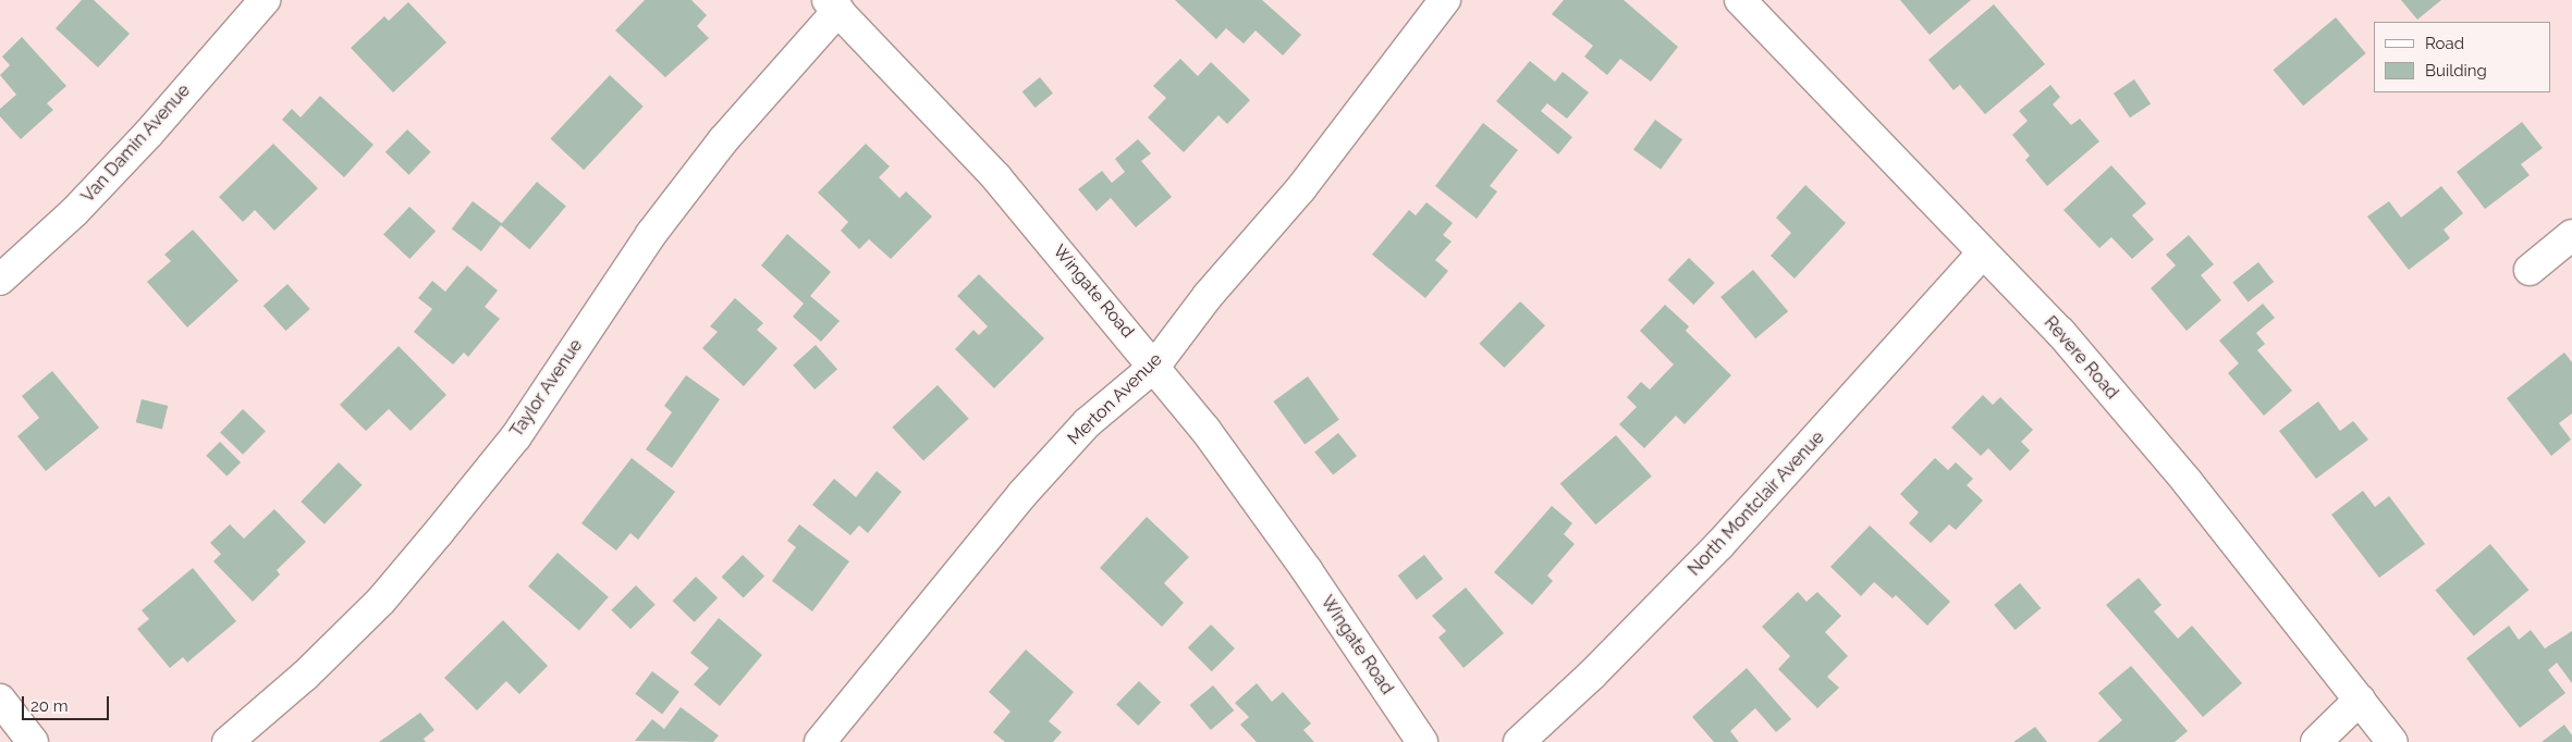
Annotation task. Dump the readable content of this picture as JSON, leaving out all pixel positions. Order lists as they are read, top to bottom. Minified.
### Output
{"streets":{"street":["Van Damin Avenue","Wingate Road","Revere Road","Taylor Avenue","Merton Avenue","North Montclair Avenue"]},"crossings":[["Wingate Road","Taylor Avenue"],["Wingate Road","Merton Avenue"],["Revere Road","North Montclair Avenue"]],"legend":["Road","Building"],"scale_bar":"20 m"}
